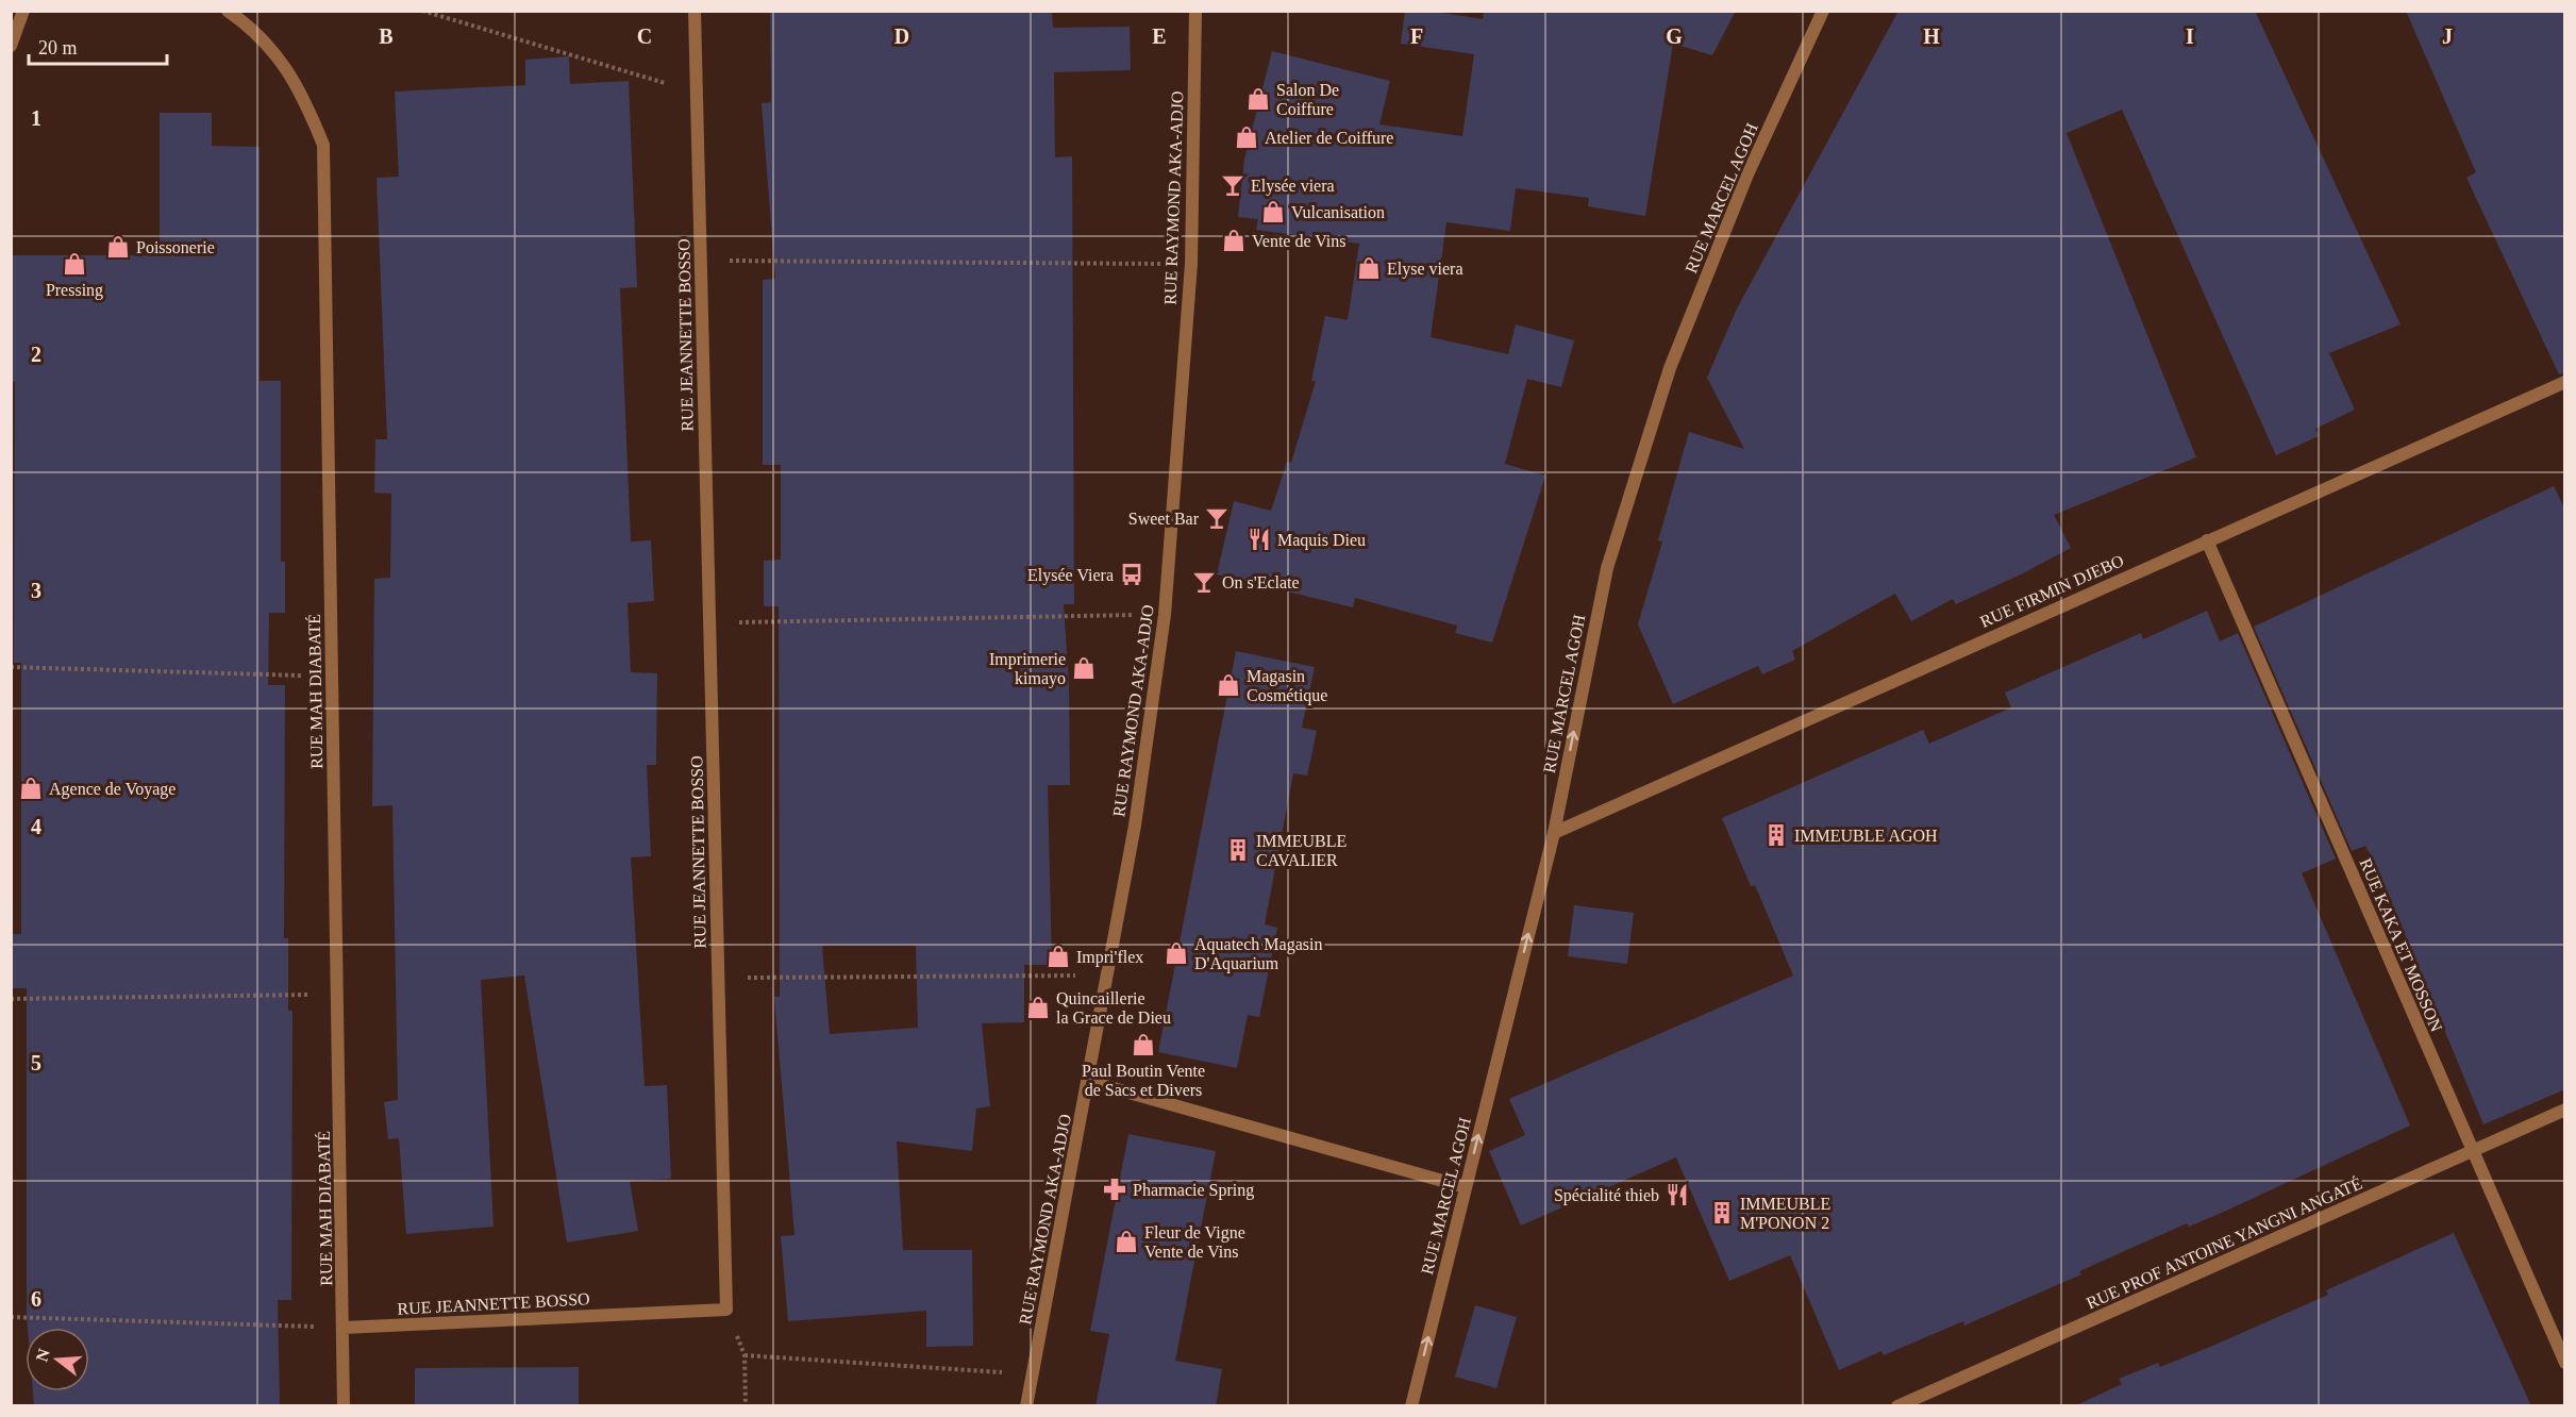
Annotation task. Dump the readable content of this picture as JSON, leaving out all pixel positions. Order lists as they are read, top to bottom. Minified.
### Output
{"streets":{"street":["RUE RAYMOND AKA-ADJO","RUE MARCEL AGOH","RUE JEANNETTE BOSSO","RUE FIRMIN DJEBO","RUE MAH DIABATÉ","RUE KAKA ET MOSSON","RUE PROF ANTOINE YANGNI ANGATÉ"]},"crossings":[["RUE MARCEL AGOH","RUE FIRMIN DJEBO"],["RUE JEANNETTE BOSSO","RUE MAH DIABATÉ"],["RUE FIRMIN DJEBO","RUE KAKA ET MOSSON"],["RUE KAKA ET MOSSON","RUE PROF ANTOINE YANGNI ANGATÉ"]],"one_way":["RUE MARCEL AGOH"],"places":{"shop":["Salon De Coiffure","Atelier de Coiffure","Vulcanisation","Vente de Vins","Poissonerie","Pressing","Elyse viera","Imprimerie kimayo","Magasin Cosmétique","Agence de Voyage","Aquatech Magasin D'Aquarium","Impri'flex","Quincaillerie la Grace de Dieu","Paul Boutin Vente de Sacs et Divers","Fleur de Vigne Vente de Vins"],"bar":["Elysée viera","Sweet Bar","On s'Eclate"],"restaurant":["Maquis Dieu","Spécialité thieb"],"bus stop":["Elysée Viera"],"building":["IMMEUBLE AGOH","IMMEUBLE CAVALIER","IMMEUBLE M'PONON 2"],"pharmacy":["Pharmacie Spring"]},"scale_bar":"20 m","north":"left","grid":{"columns":["B","C","D","E","F","G","H","I","J"],"rows":["1","2","3","4","5","6"]}}
